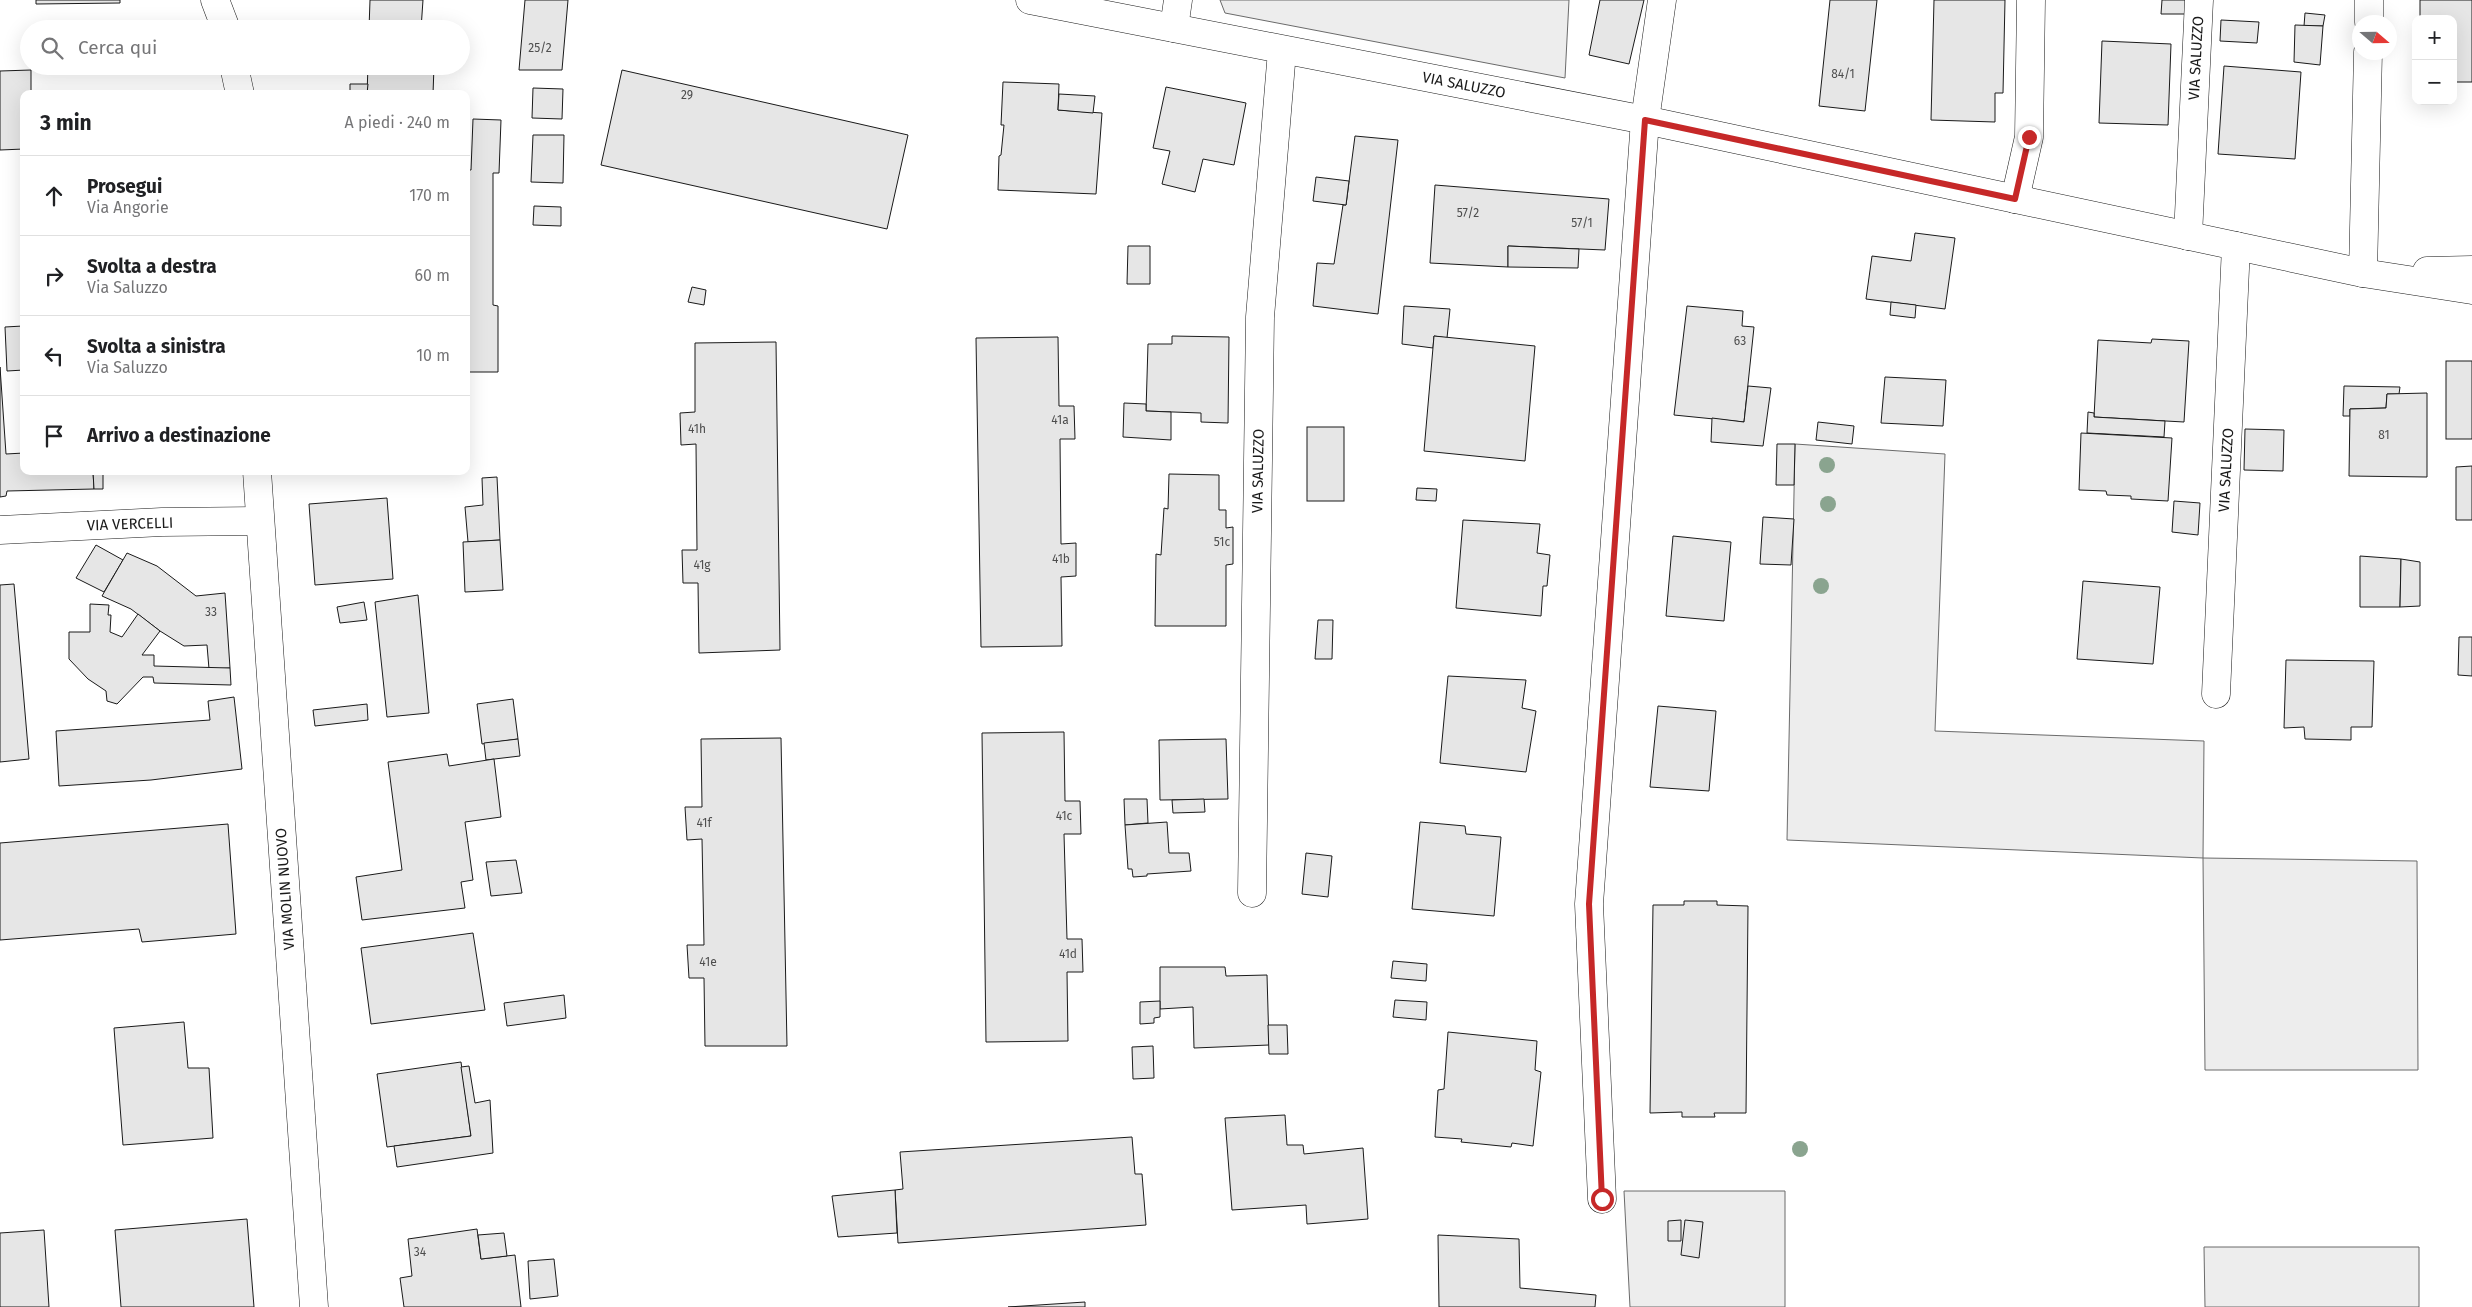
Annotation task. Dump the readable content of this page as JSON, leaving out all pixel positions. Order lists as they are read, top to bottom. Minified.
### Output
{"streets":{"street":["VIA SALUZZO","VIA VERCELLI","VIA MOLIN NUOVO"]},"crossings":[["VIA VERCELLI","VIA MOLIN NUOVO"]],"house_numbers":["25/2","84/1","29","57/2","57/1","63","41a","41h","81","51c","41b","41g","33","41c","41f","41d","41e","34"],"north":"right","page":{"map_buttons":["+","−"],"search":"Cerca qui","heading":["3 min","A piedi · 240 m"],"list":[["Prosegui","Via Angorie","170 m"],["Svolta a destra","Via Saluzzo","60 m"],["Svolta a sinistra","Via Saluzzo","10 m"],"Arrivo a destinazione"]}}
